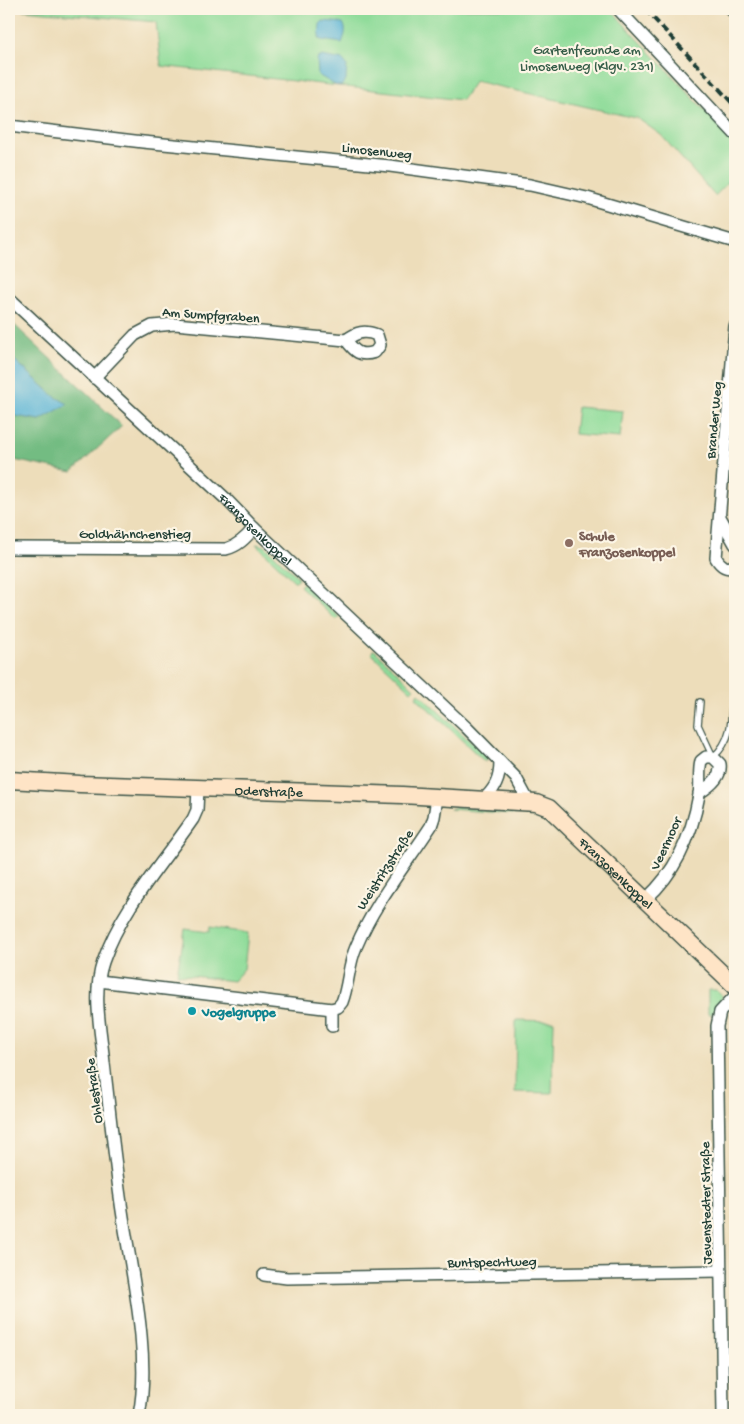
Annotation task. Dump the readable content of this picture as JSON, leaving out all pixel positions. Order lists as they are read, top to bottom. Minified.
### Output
{"streets":{"street":["Limosenweg","Am Sumpfgraben","Brander Weg","Franzosenkoppel","Goldhähnchenstieg","Oderstraße","Veermoor","Weistritzstraße","Ohlestraße","Jevenstedter Straße","Buntspechtweg"]},"crossings":[["Am Sumpfgraben","Franzosenkoppel"],["Franzosenkoppel","Goldhähnchenstieg"],["Franzosenkoppel","Oderstraße"],["Franzosenkoppel","Veermoor"],["Oderstraße","Weistritzstraße"],["Oderstraße","Ohlestraße"],["Jevenstedter Straße","Buntspechtweg"]],"parks":["Gartenfreunde am Limosenweg (Klgv. 231)"],"places":["Schule Franzosenkoppel","Vogelgruppe"]}
